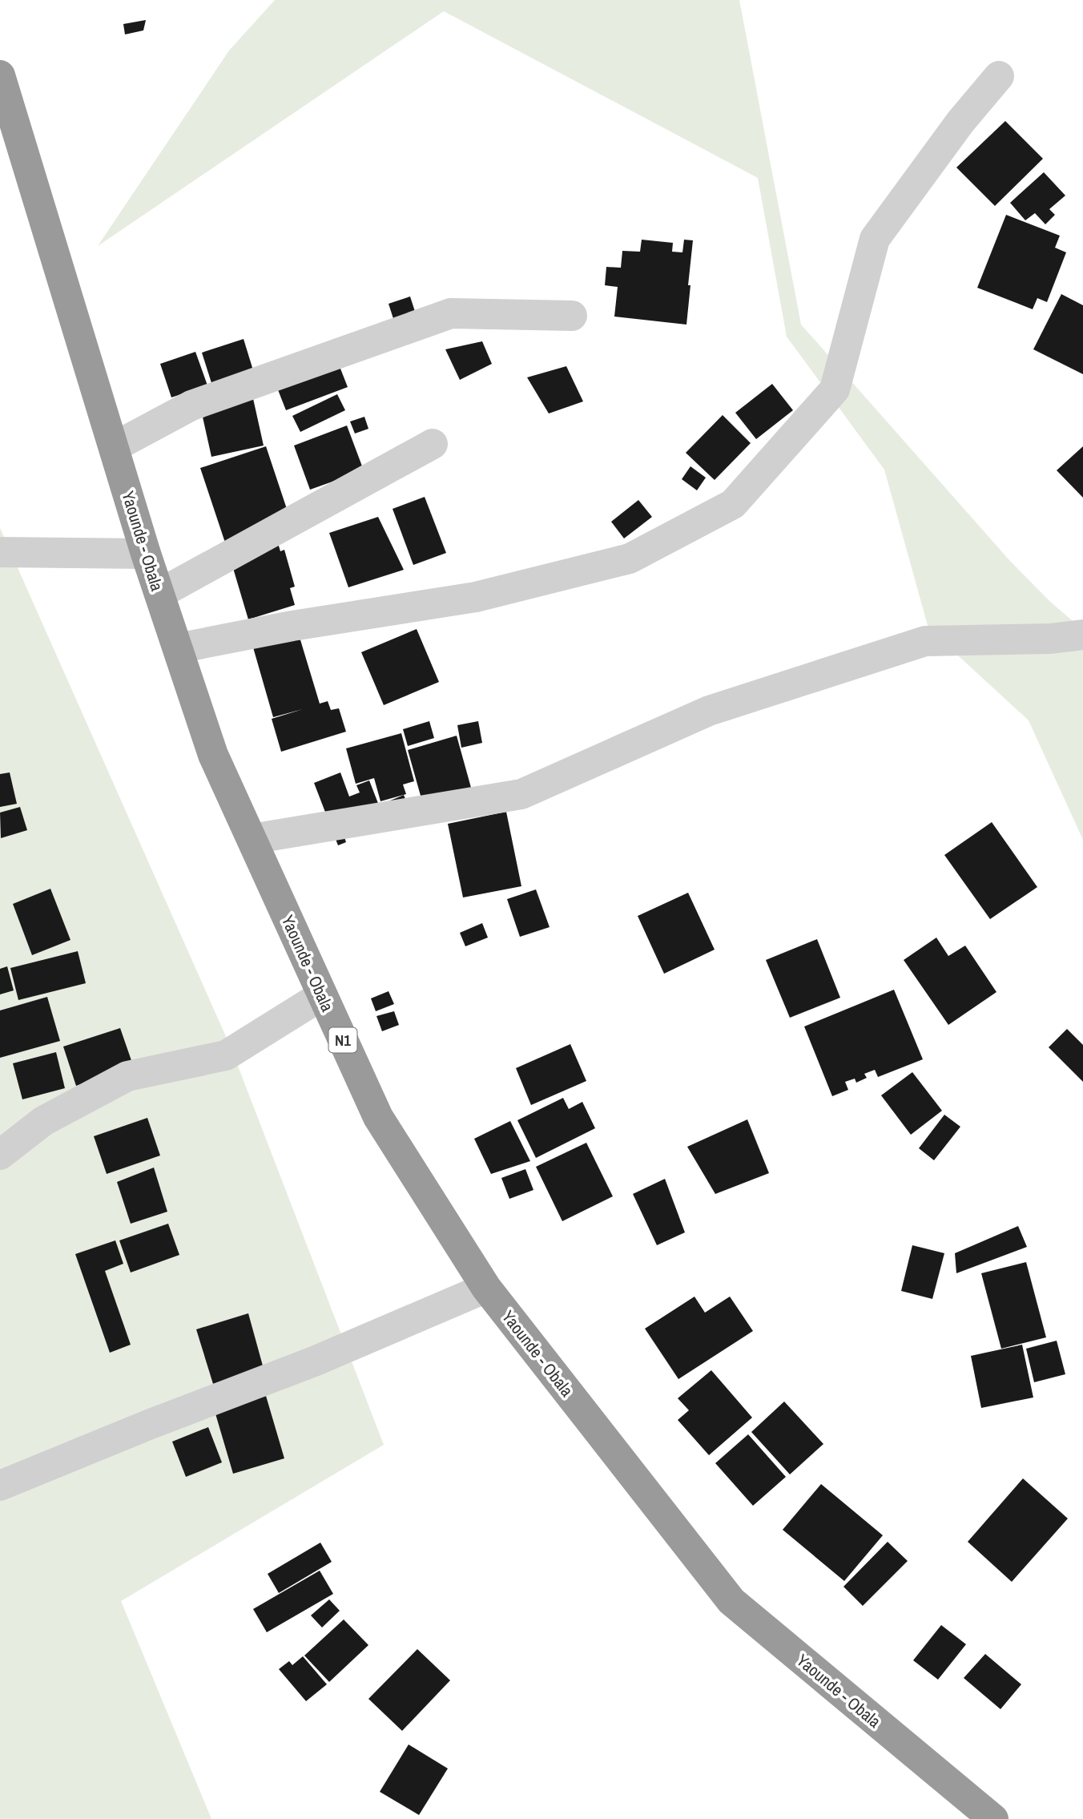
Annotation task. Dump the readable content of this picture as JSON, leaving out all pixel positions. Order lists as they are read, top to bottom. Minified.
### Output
{"streets":{"highway":["Yaounde - Obala","N1"]}}
